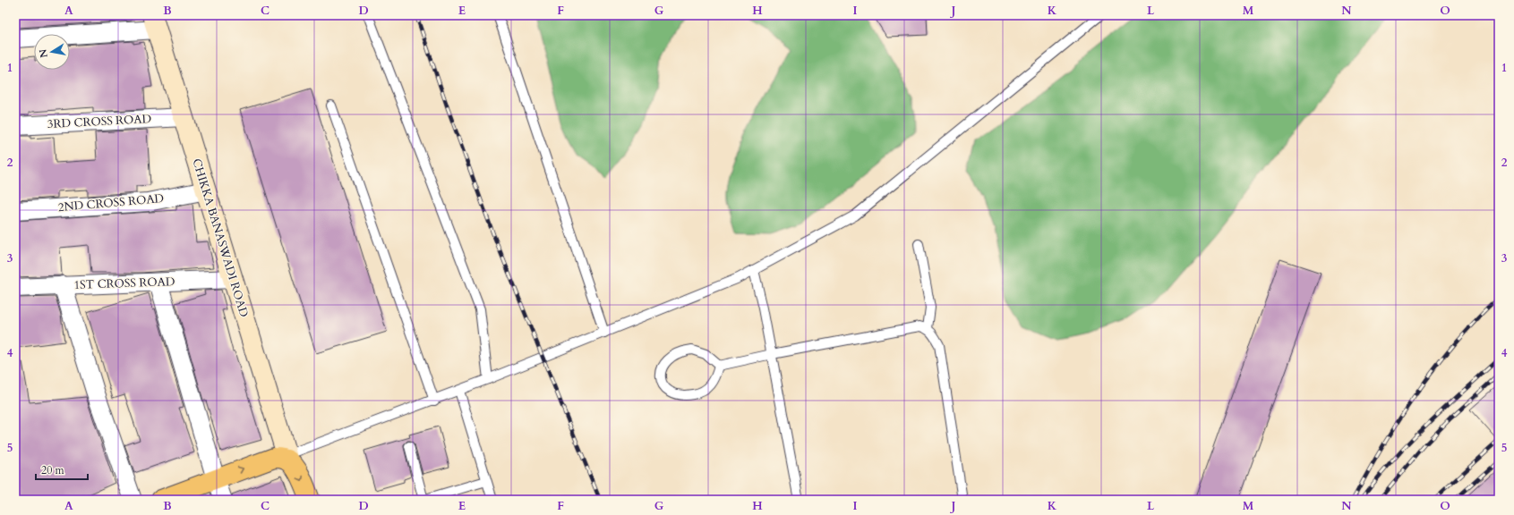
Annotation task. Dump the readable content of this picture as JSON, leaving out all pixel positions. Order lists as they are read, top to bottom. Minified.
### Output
{"streets":{"main road":["CHIKKA BANASWADI ROAD"],"street":["3RD CROSS ROAD","2ND CROSS ROAD","1ST CROSS ROAD"]},"crossings":[["3RD CROSS ROAD","CHIKKA BANASWADI ROAD"],["2ND CROSS ROAD","CHIKKA BANASWADI ROAD"],["CHIKKA BANASWADI ROAD","1ST CROSS ROAD"]],"scale_bar":"20 m","north":"left","grid":{"columns":["A","B","C","D","E","F","G","H","I","J","K","L","M","N","O"],"rows":["1","2","3","4","5"]}}
